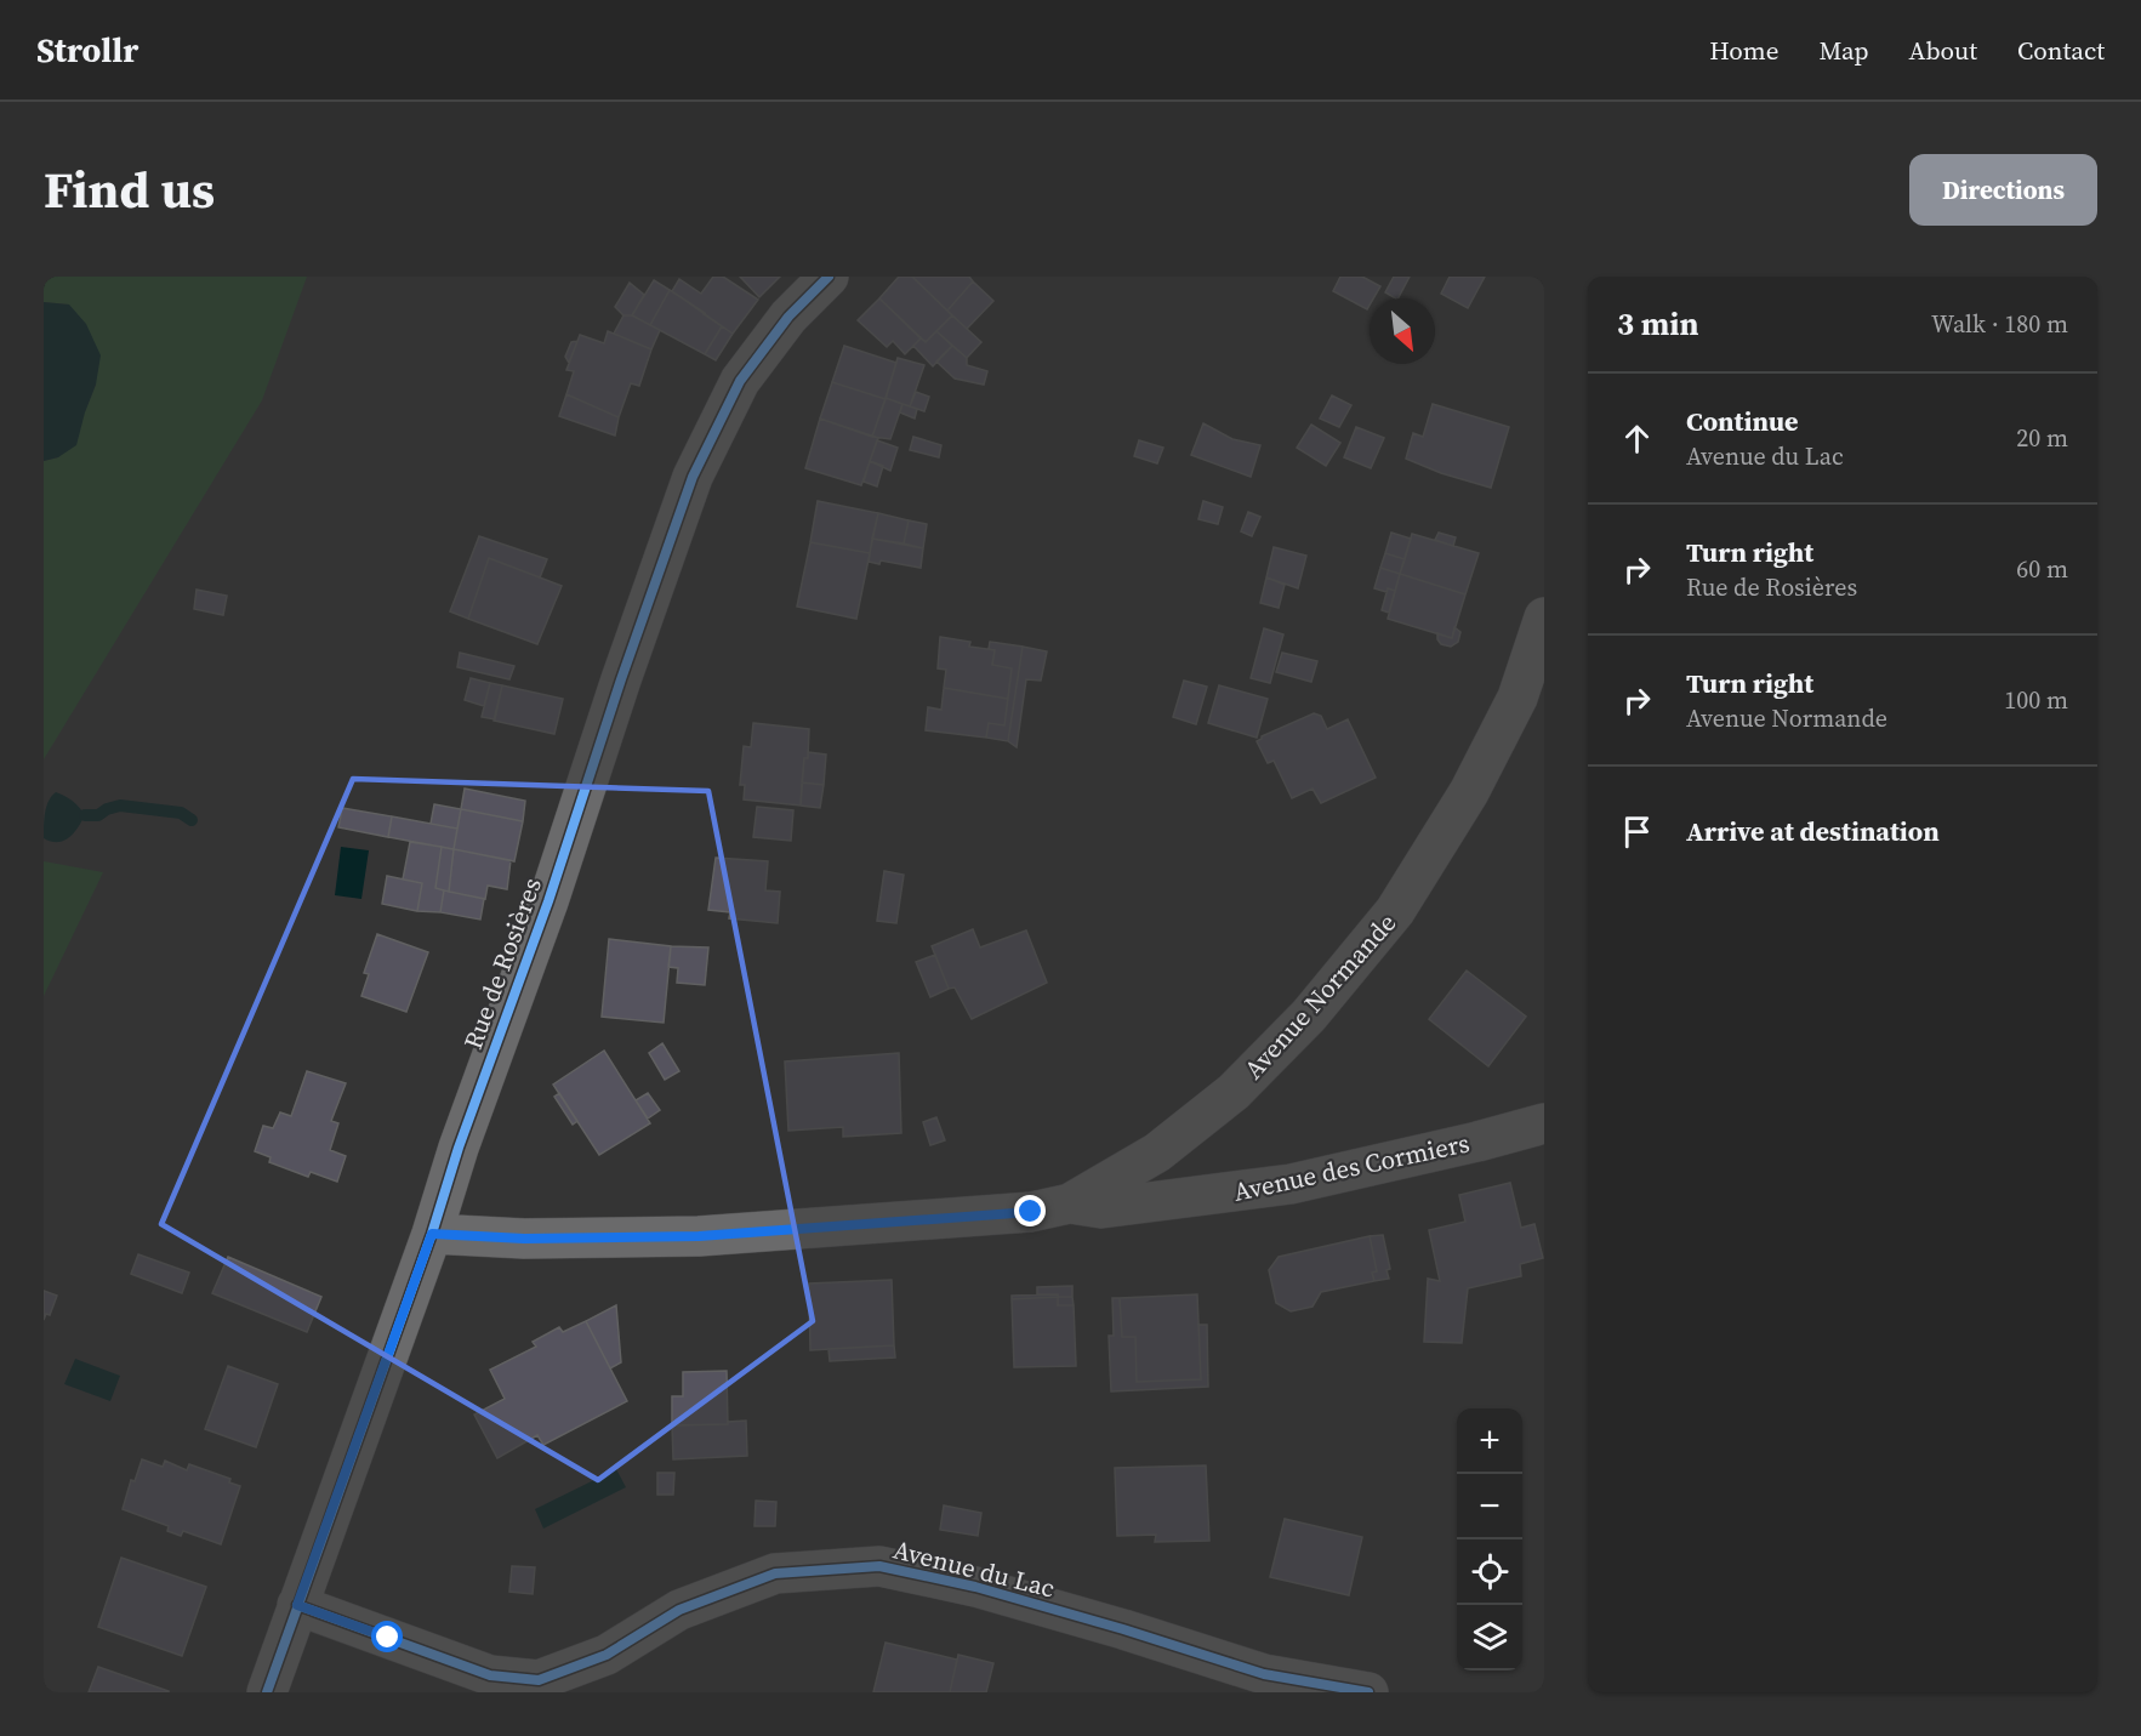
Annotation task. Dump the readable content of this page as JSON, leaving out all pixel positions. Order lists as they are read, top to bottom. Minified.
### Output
{"streets":{"street":["Rue de Rosières","Avenue Normande","Avenue des Cormiers","Avenue du Lac"]},"crossings":[["Rue de Rosières","Avenue Normande"],["Rue de Rosières","Avenue du Lac"],["Avenue Normande","Avenue des Cormiers"]],"north":"bottom right","page":{"header":"Strollr","nav":["Home","Map","About","Contact"],"title":"Find us","buttons":"Directions","heading":["3 min","Walk · 180 m"],"list":[["Continue","Avenue du Lac","20 m"],["Turn right","Rue de Rosières","60 m"],["Turn right","Avenue Normande","100 m"],"Arrive at destination"],"map_buttons":["+","−"]}}
